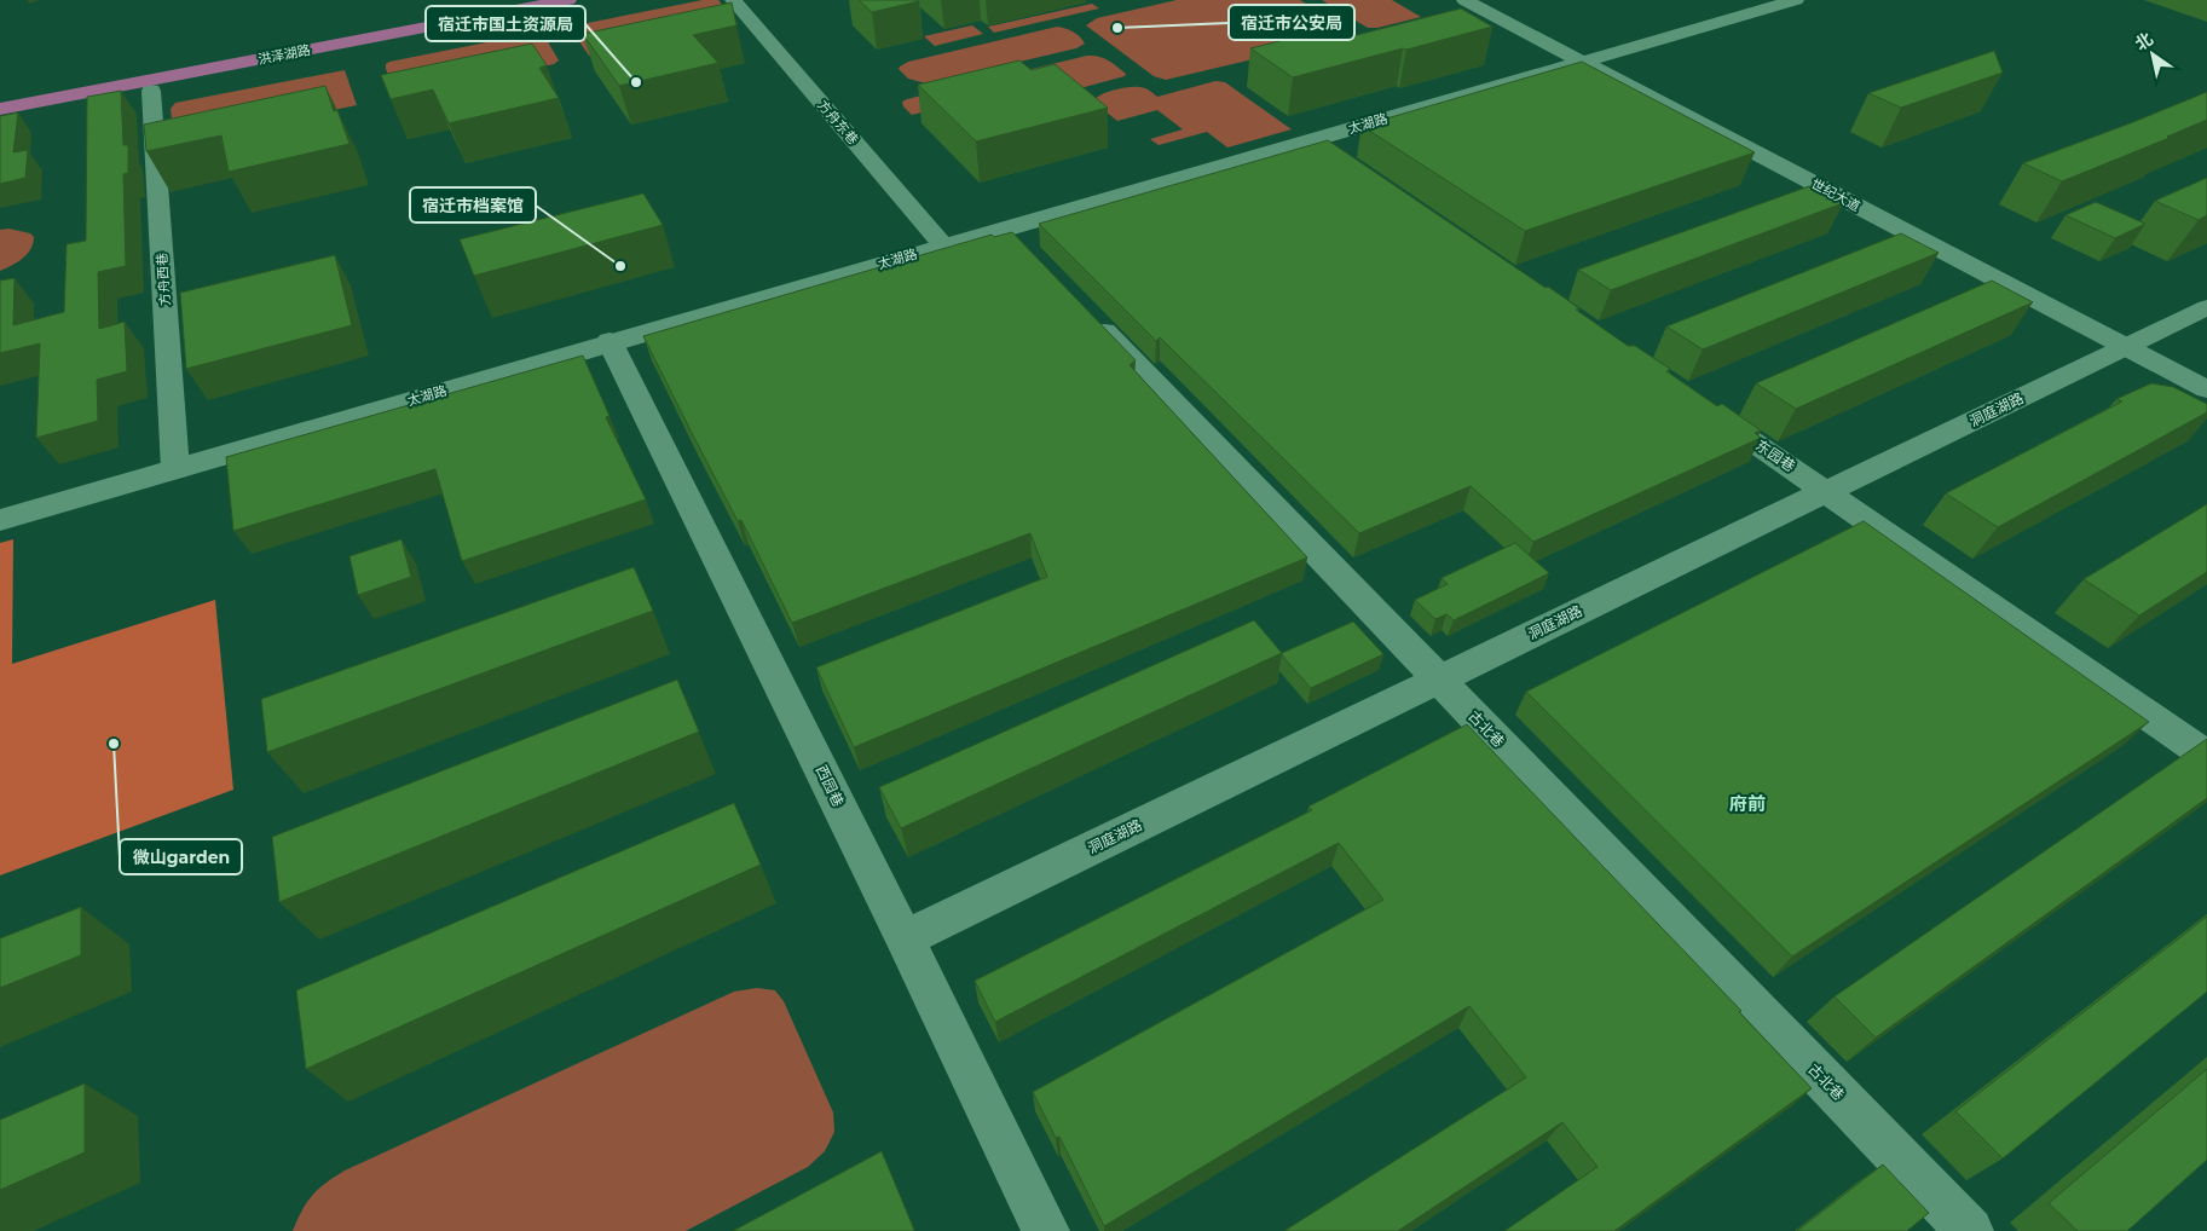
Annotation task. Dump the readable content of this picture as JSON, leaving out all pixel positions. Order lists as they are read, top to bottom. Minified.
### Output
{"streets":{"main road":["洪泽湖路"],"street":["方舟东巷","太湖路","世纪大道","方舟西巷","洞庭湖路","东园巷","古北巷","西园巷"]},"crossings":[["方舟东巷","太湖路"],["太湖路","世纪大道"],["太湖路","方舟西巷"],["太湖路","西园巷"],["世纪大道","洞庭湖路"],["洞庭湖路","东园巷"],["洞庭湖路","古北巷"],["洞庭湖路","西园巷"]],"districts":["府前"],"places":["宿迁市公安局","宿迁市国土资源局","宿迁市档案馆","微山garden"],"north":"top left"}
